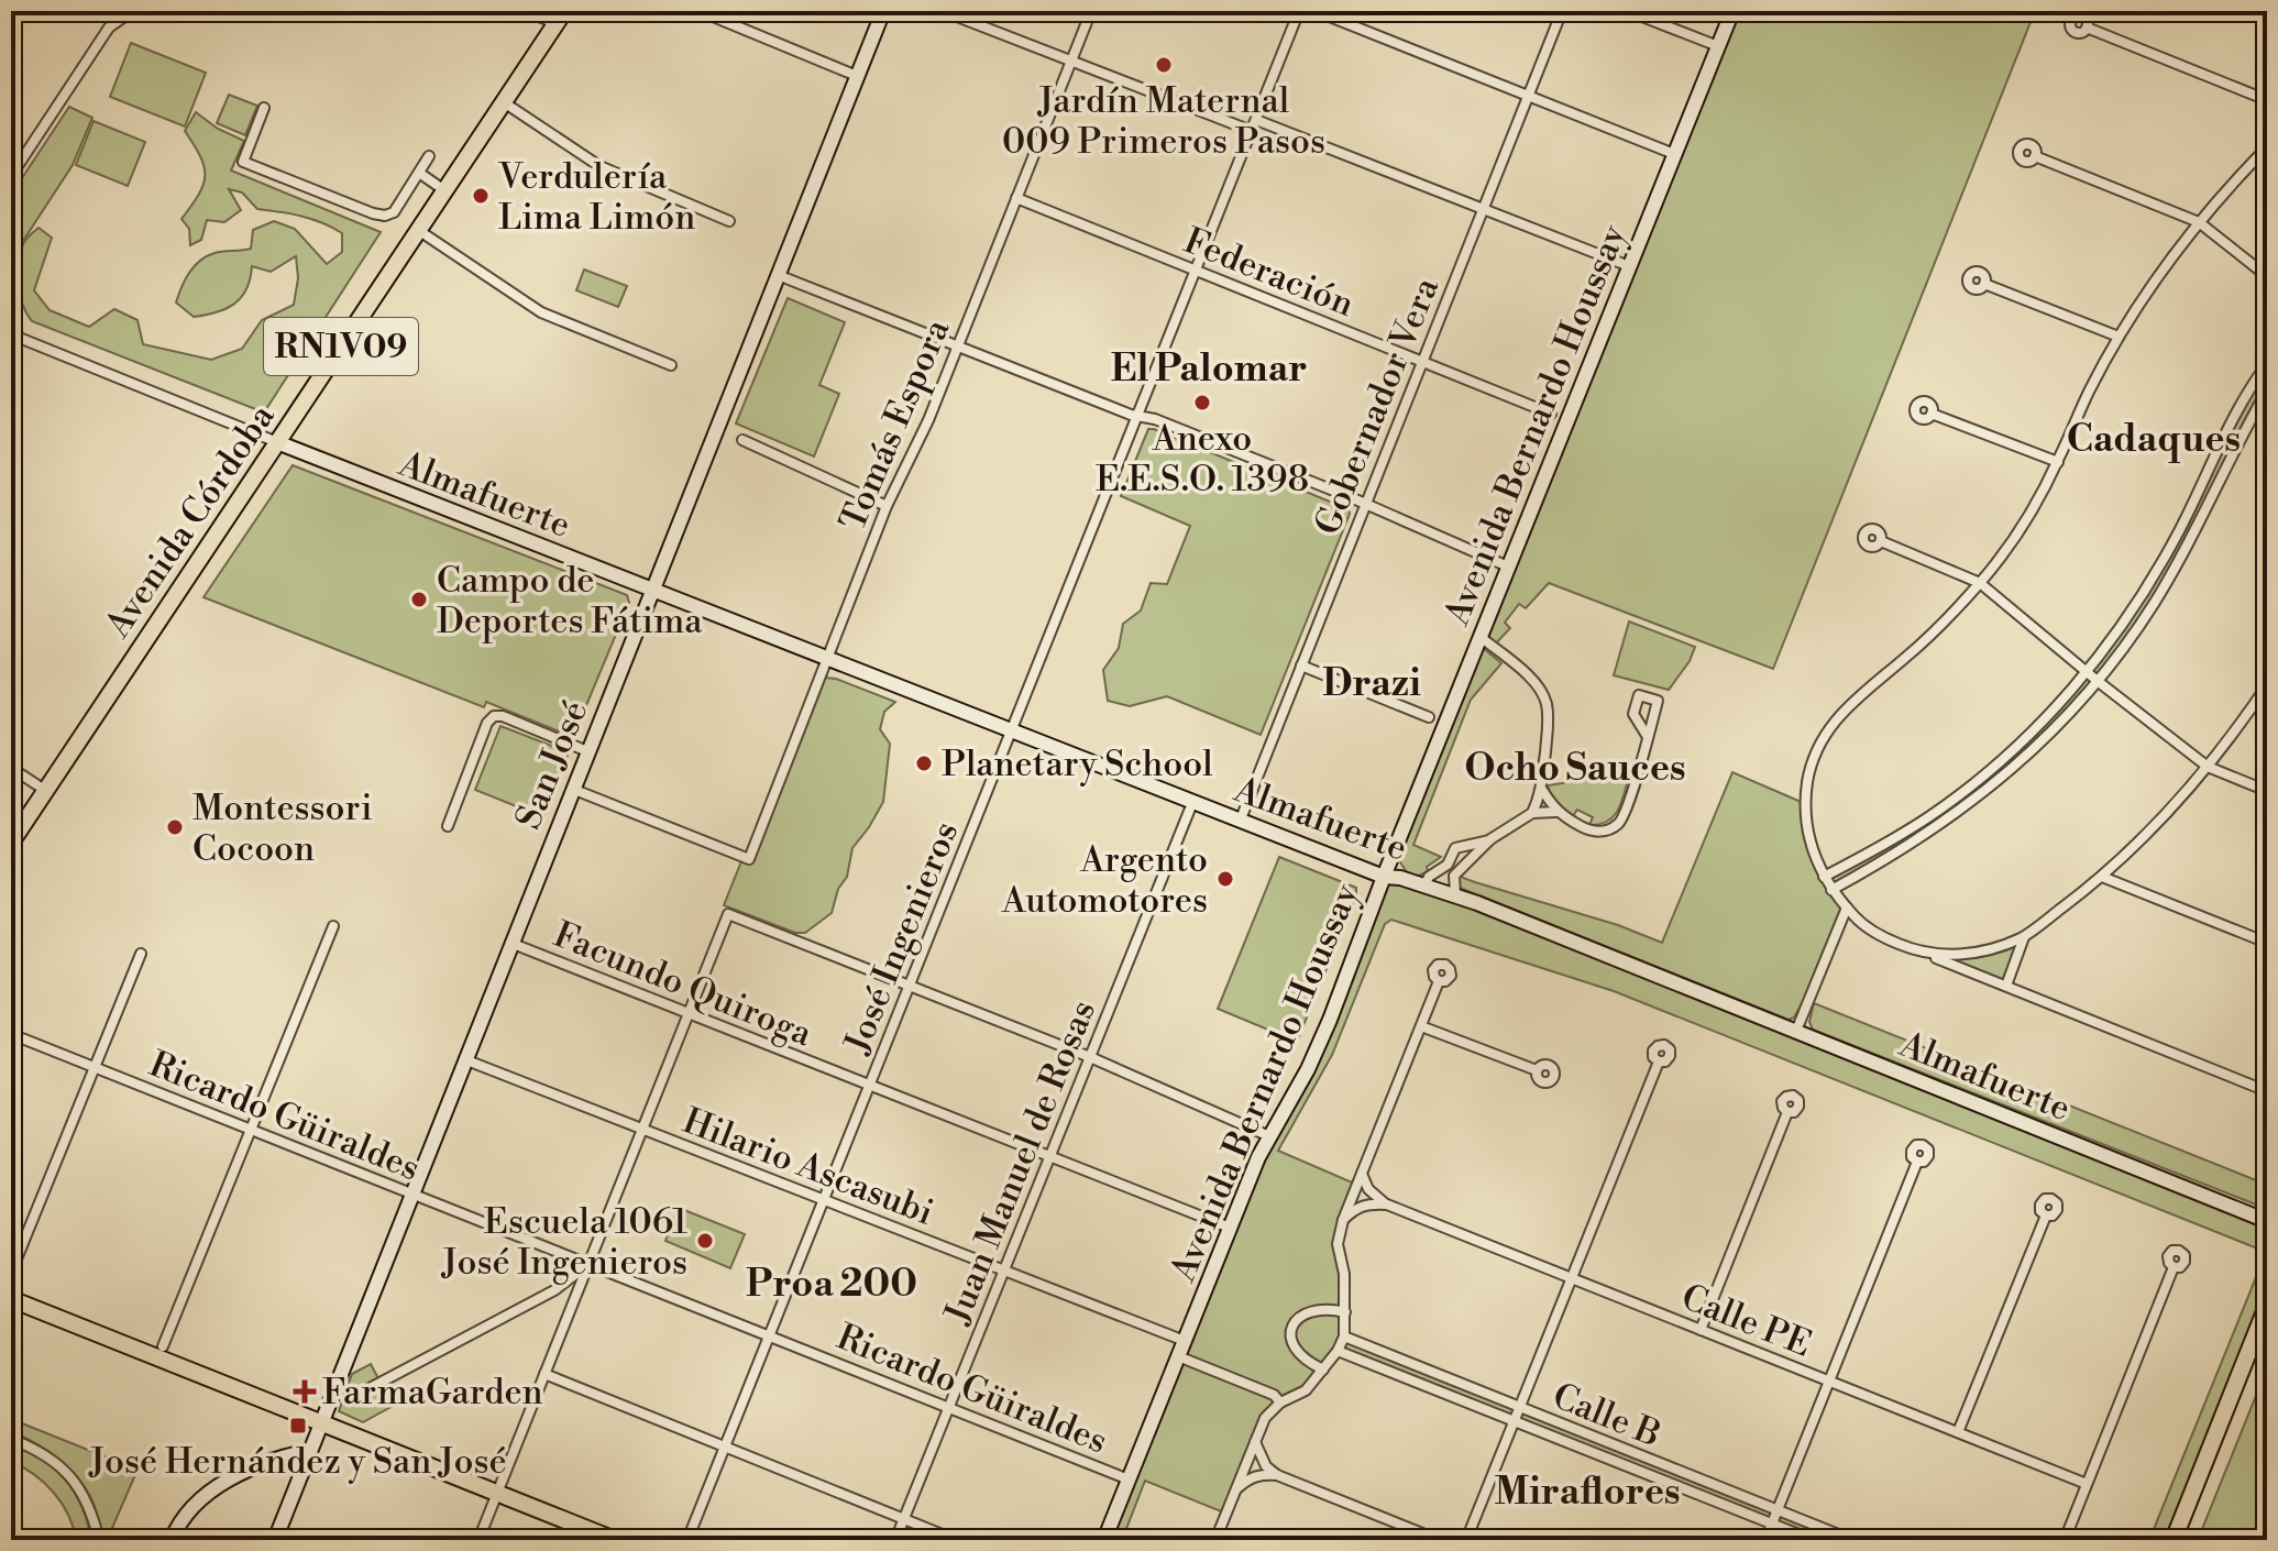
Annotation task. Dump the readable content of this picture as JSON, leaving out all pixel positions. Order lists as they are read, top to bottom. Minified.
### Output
{"streets":{"main road":["RN1V09","Avenida Córdoba"],"street":["Federación","Gobernador Vera","Tomás Espora","Avenida Bernardo Houssay","Almafuerte","San José","José Ingenieros","Facundo Quiroga","Ricardo Güiraldes","Juan Manuel de Rosas","Hilario Ascasubi","Calle PE","Calle B"]},"crossings":[["Federación","Gobernador Vera"],["Federación","Tomás Espora"],["Federación","José Ingenieros"],["Gobernador Vera","Almafuerte"],["Tomás Espora","Almafuerte"],["Tomás Espora","San José"],["Avenida Bernardo Houssay","Almafuerte"],["Avenida Bernardo Houssay","Facundo Quiroga"],["Avenida Bernardo Houssay","Ricardo Güiraldes"],["Avenida Bernardo Houssay","Hilario Ascasubi"],["Almafuerte","Avenida Córdoba"],["Almafuerte","San José"],["Almafuerte","José Ingenieros"],["Almafuerte","Juan Manuel de Rosas"],["San José","Facundo Quiroga"],["San José","Ricardo Güiraldes"],["San José","Hilario Ascasubi"],["José Ingenieros","Facundo Quiroga"],["José Ingenieros","Ricardo Güiraldes"],["José Ingenieros","Hilario Ascasubi"],["Facundo Quiroga","Juan Manuel de Rosas"],["Ricardo Güiraldes","Juan Manuel de Rosas"],["Juan Manuel de Rosas","Hilario Ascasubi"]],"districts":["El Palomar","Cadaques","Drazi","Ocho Sauces","Proa 200","Miraflores"],"places":{"other":["Jardín Maternal 009 Primeros Pasos","Verdulería Lima Limón","Anexo E.E.S.O. 1398","Campo de Deportes Fátima","Planetary School","Montessori Cocoon","Argento Automotores","Escuela 1061 José Ingenieros"],"health":["FarmaGarden"],"transit":["José Hernández y San José"]}}
